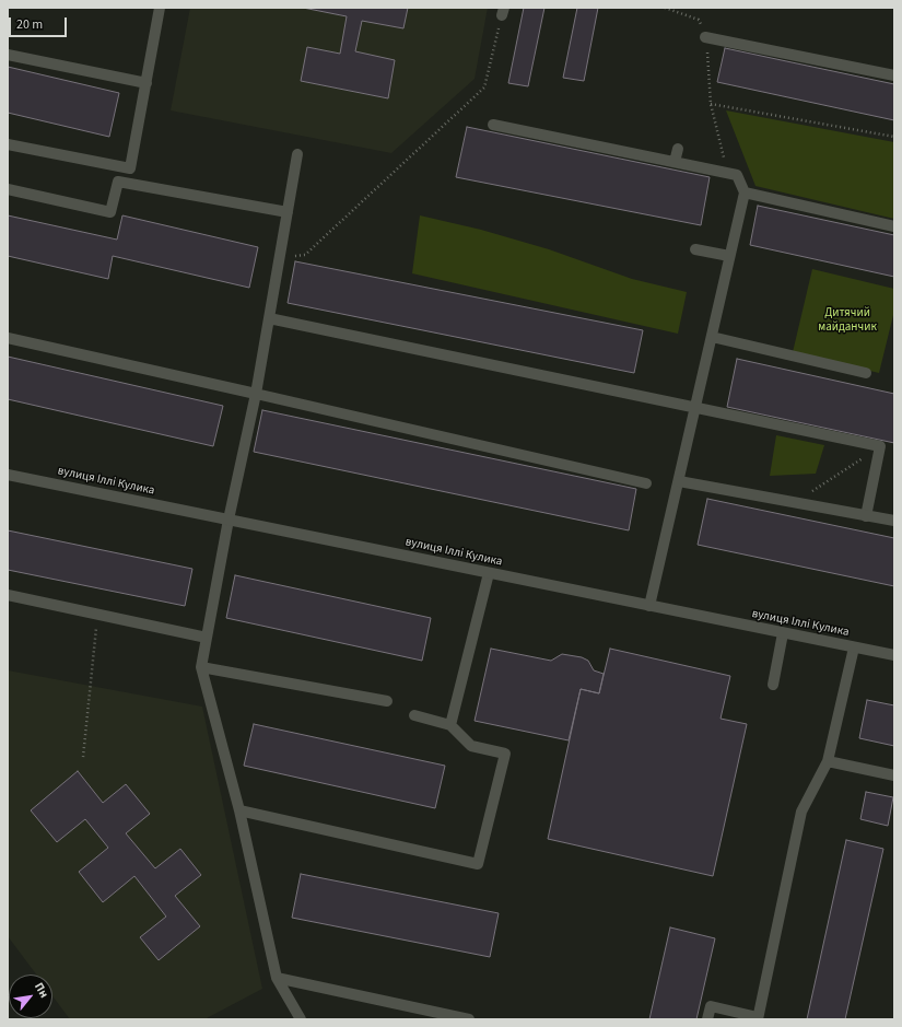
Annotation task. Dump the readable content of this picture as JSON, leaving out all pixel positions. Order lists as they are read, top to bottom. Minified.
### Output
{"streets":{"street":["вулиця Іллі Кулика"]},"parks":["Дитячий майданчик"],"scale_bar":"20 m","north":"top right"}
